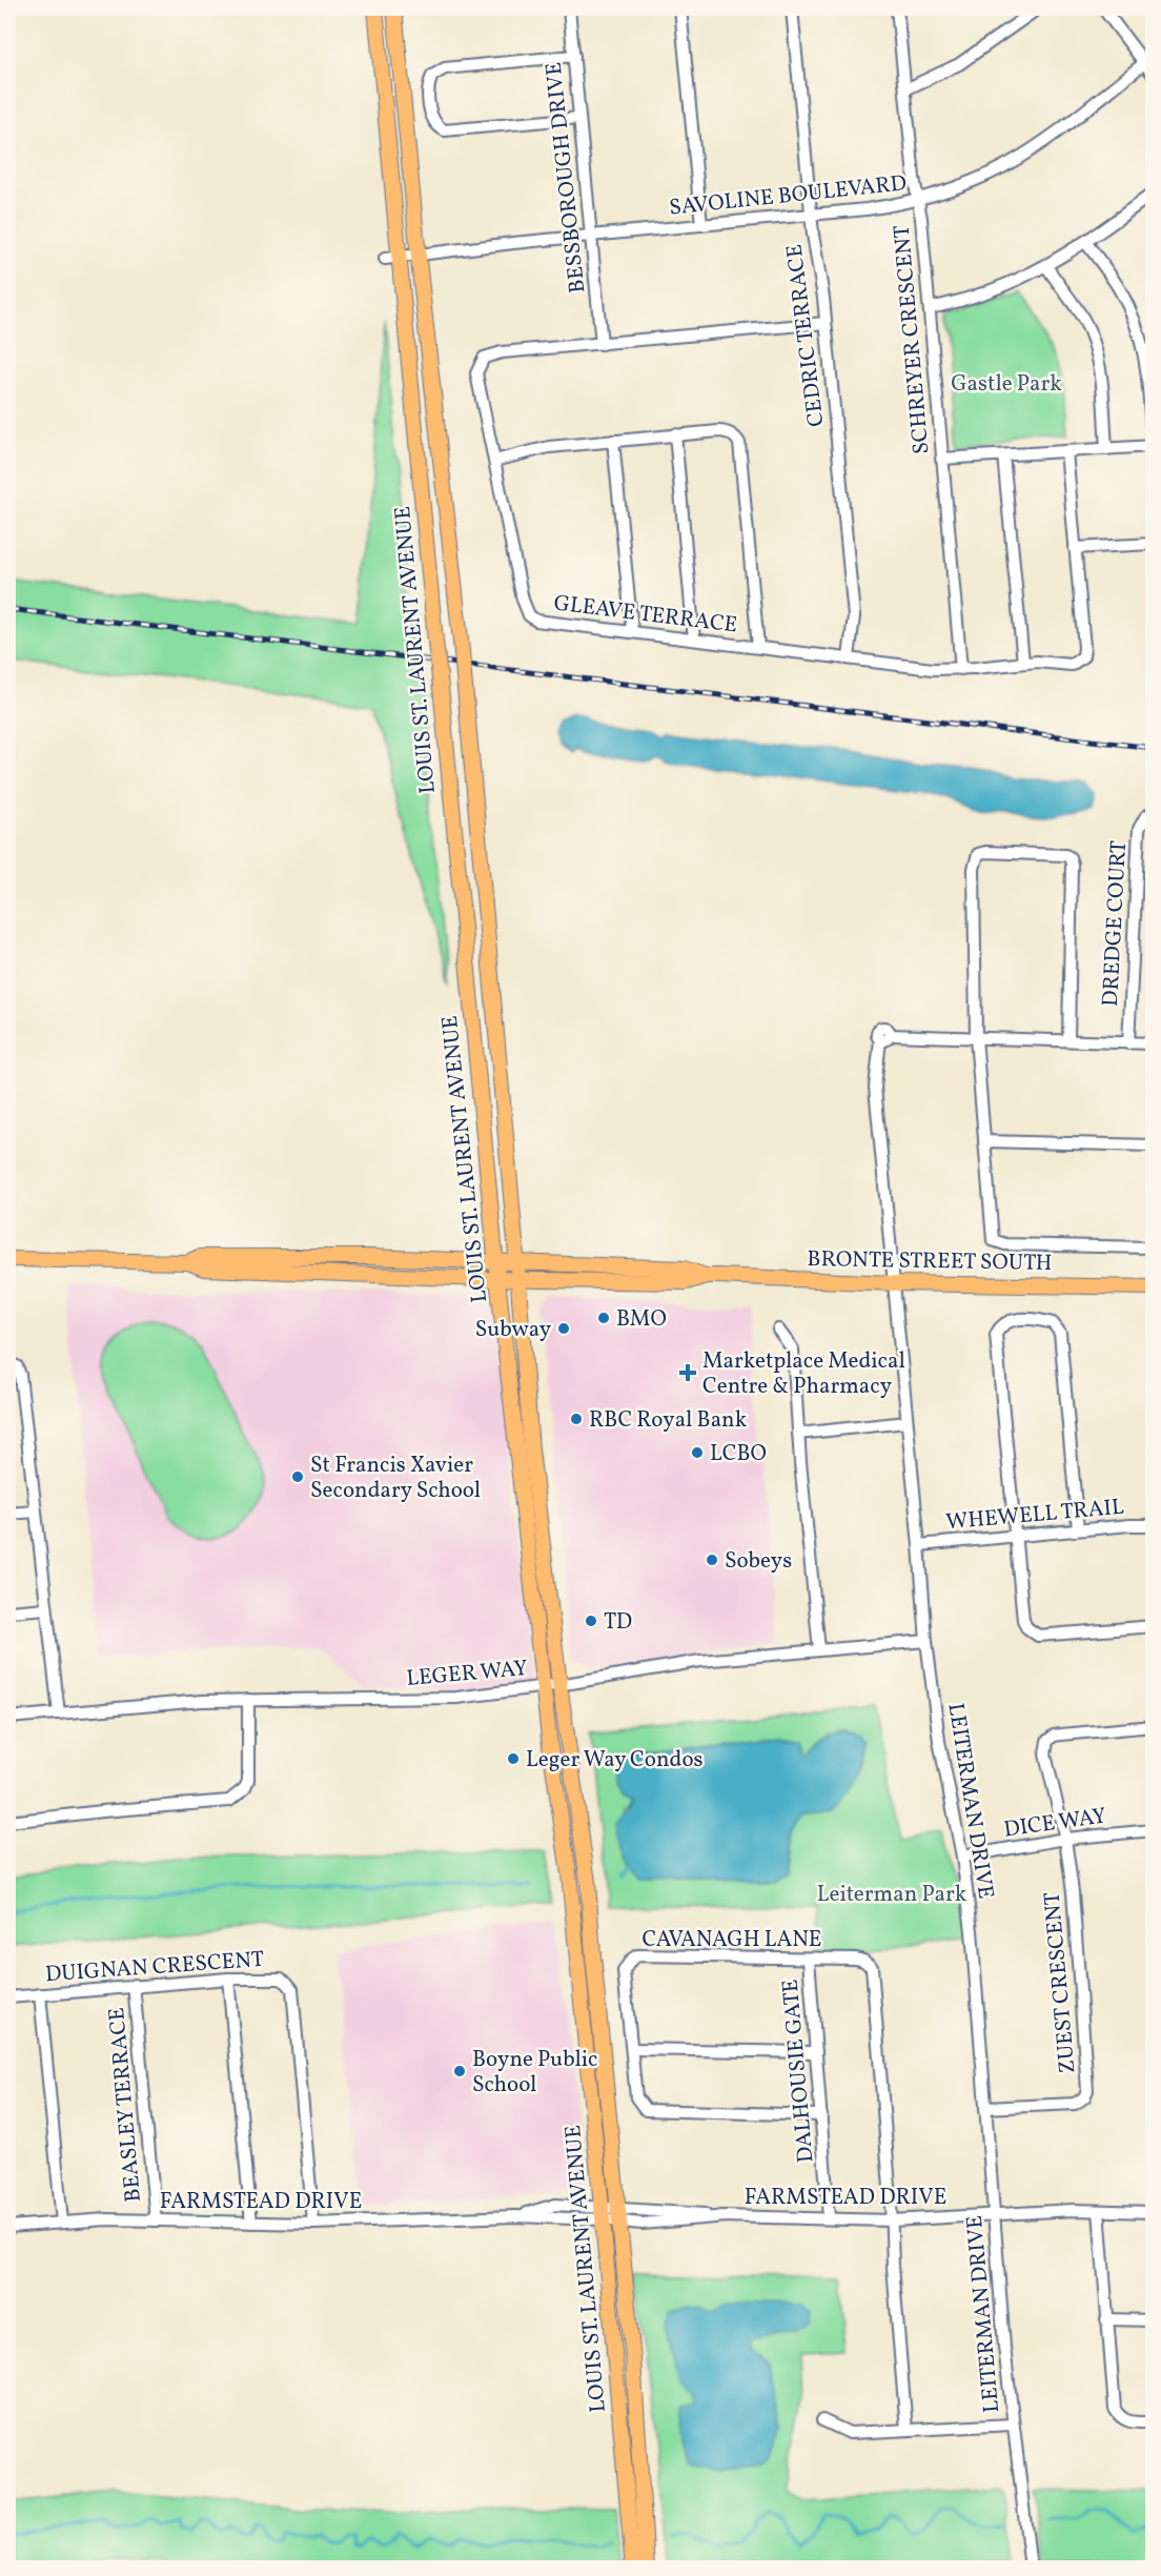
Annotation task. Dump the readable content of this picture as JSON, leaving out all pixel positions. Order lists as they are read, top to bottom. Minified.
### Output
{"streets":{"main road":["LOUIS ST. LAURENT AVENUE","BRONTE STREET SOUTH"],"street":["BESSBOROUGH DRIVE","SAVOLINE BOULEVARD","CEDRIC TERRACE","SCHREYER CRESCENT","GLEAVE TERRACE","DREDGE COURT","WHEWELL TRAIL","LEGER WAY","LEITERMAN DRIVE","DICE WAY","CAVANAGH LANE","DUIGNAN CRESCENT","ZUEST CRESCENT","DALHOUSIE GATE","BEASLEY TERRACE","FARMSTEAD DRIVE"]},"crossings":[["BESSBOROUGH DRIVE","SAVOLINE BOULEVARD"],["BESSBOROUGH DRIVE","GLEAVE TERRACE"],["SAVOLINE BOULEVARD","CEDRIC TERRACE"],["SAVOLINE BOULEVARD","SCHREYER CRESCENT"],["SAVOLINE BOULEVARD","LOUIS ST. LAURENT AVENUE"],["CEDRIC TERRACE","GLEAVE TERRACE"],["SCHREYER CRESCENT","GLEAVE TERRACE"],["LOUIS ST. LAURENT AVENUE","BRONTE STREET SOUTH"],["LOUIS ST. LAURENT AVENUE","LEGER WAY"],["LOUIS ST. LAURENT AVENUE","FARMSTEAD DRIVE"],["BRONTE STREET SOUTH","LEITERMAN DRIVE"],["WHEWELL TRAIL","LEITERMAN DRIVE"],["LEGER WAY","LEITERMAN DRIVE"],["LEITERMAN DRIVE","DICE WAY"],["LEITERMAN DRIVE","ZUEST CRESCENT"],["LEITERMAN DRIVE","FARMSTEAD DRIVE"],["DICE WAY","ZUEST CRESCENT"],["CAVANAGH LANE","DALHOUSIE GATE"],["CAVANAGH LANE","FARMSTEAD DRIVE"],["DUIGNAN CRESCENT","BEASLEY TERRACE"],["DUIGNAN CRESCENT","FARMSTEAD DRIVE"],["DALHOUSIE GATE","FARMSTEAD DRIVE"],["BEASLEY TERRACE","FARMSTEAD DRIVE"]],"parks":["Gastle Park","Leiterman Park"],"places":{"other":["BMO","Subway","RBC Royal Bank","LCBO","St Francis Xavier Secondary School","Sobeys","TD","Leger Way Condos","Boyne Public School"],"health":["Marketplace Medical Centre & Pharmacy"]}}
